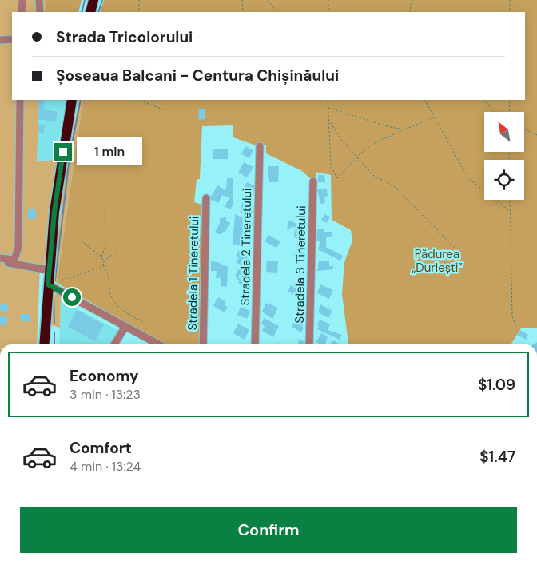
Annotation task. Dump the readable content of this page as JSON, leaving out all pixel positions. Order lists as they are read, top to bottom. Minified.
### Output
{"streets":{"street":["Stradela 2 Tineretului","Stradela 3 Tineretului","Stradela 1 Tineretului"]},"parks":["Pădurea „Durlești”"],"north":"top left","page":{"banner":["Strada Tricolorului","Șoseaua Balcani - Centura Chișinăului"],"bubble":"1 min","list":[{"name":"Economy","note":"3 min · 13:23","value":"$1.09"},{"name":"Comfort","note":"4 min · 13:24","value":"$1.47"}],"buttons":"Confirm"}}
